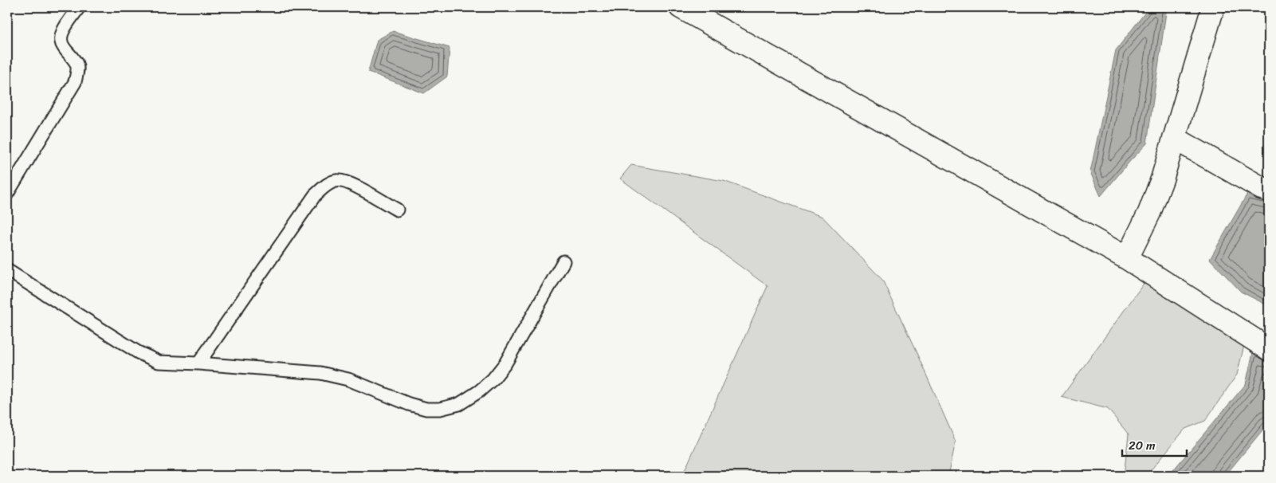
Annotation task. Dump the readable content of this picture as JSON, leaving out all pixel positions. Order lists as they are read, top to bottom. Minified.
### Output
{"scale_bar":"20 m"}
